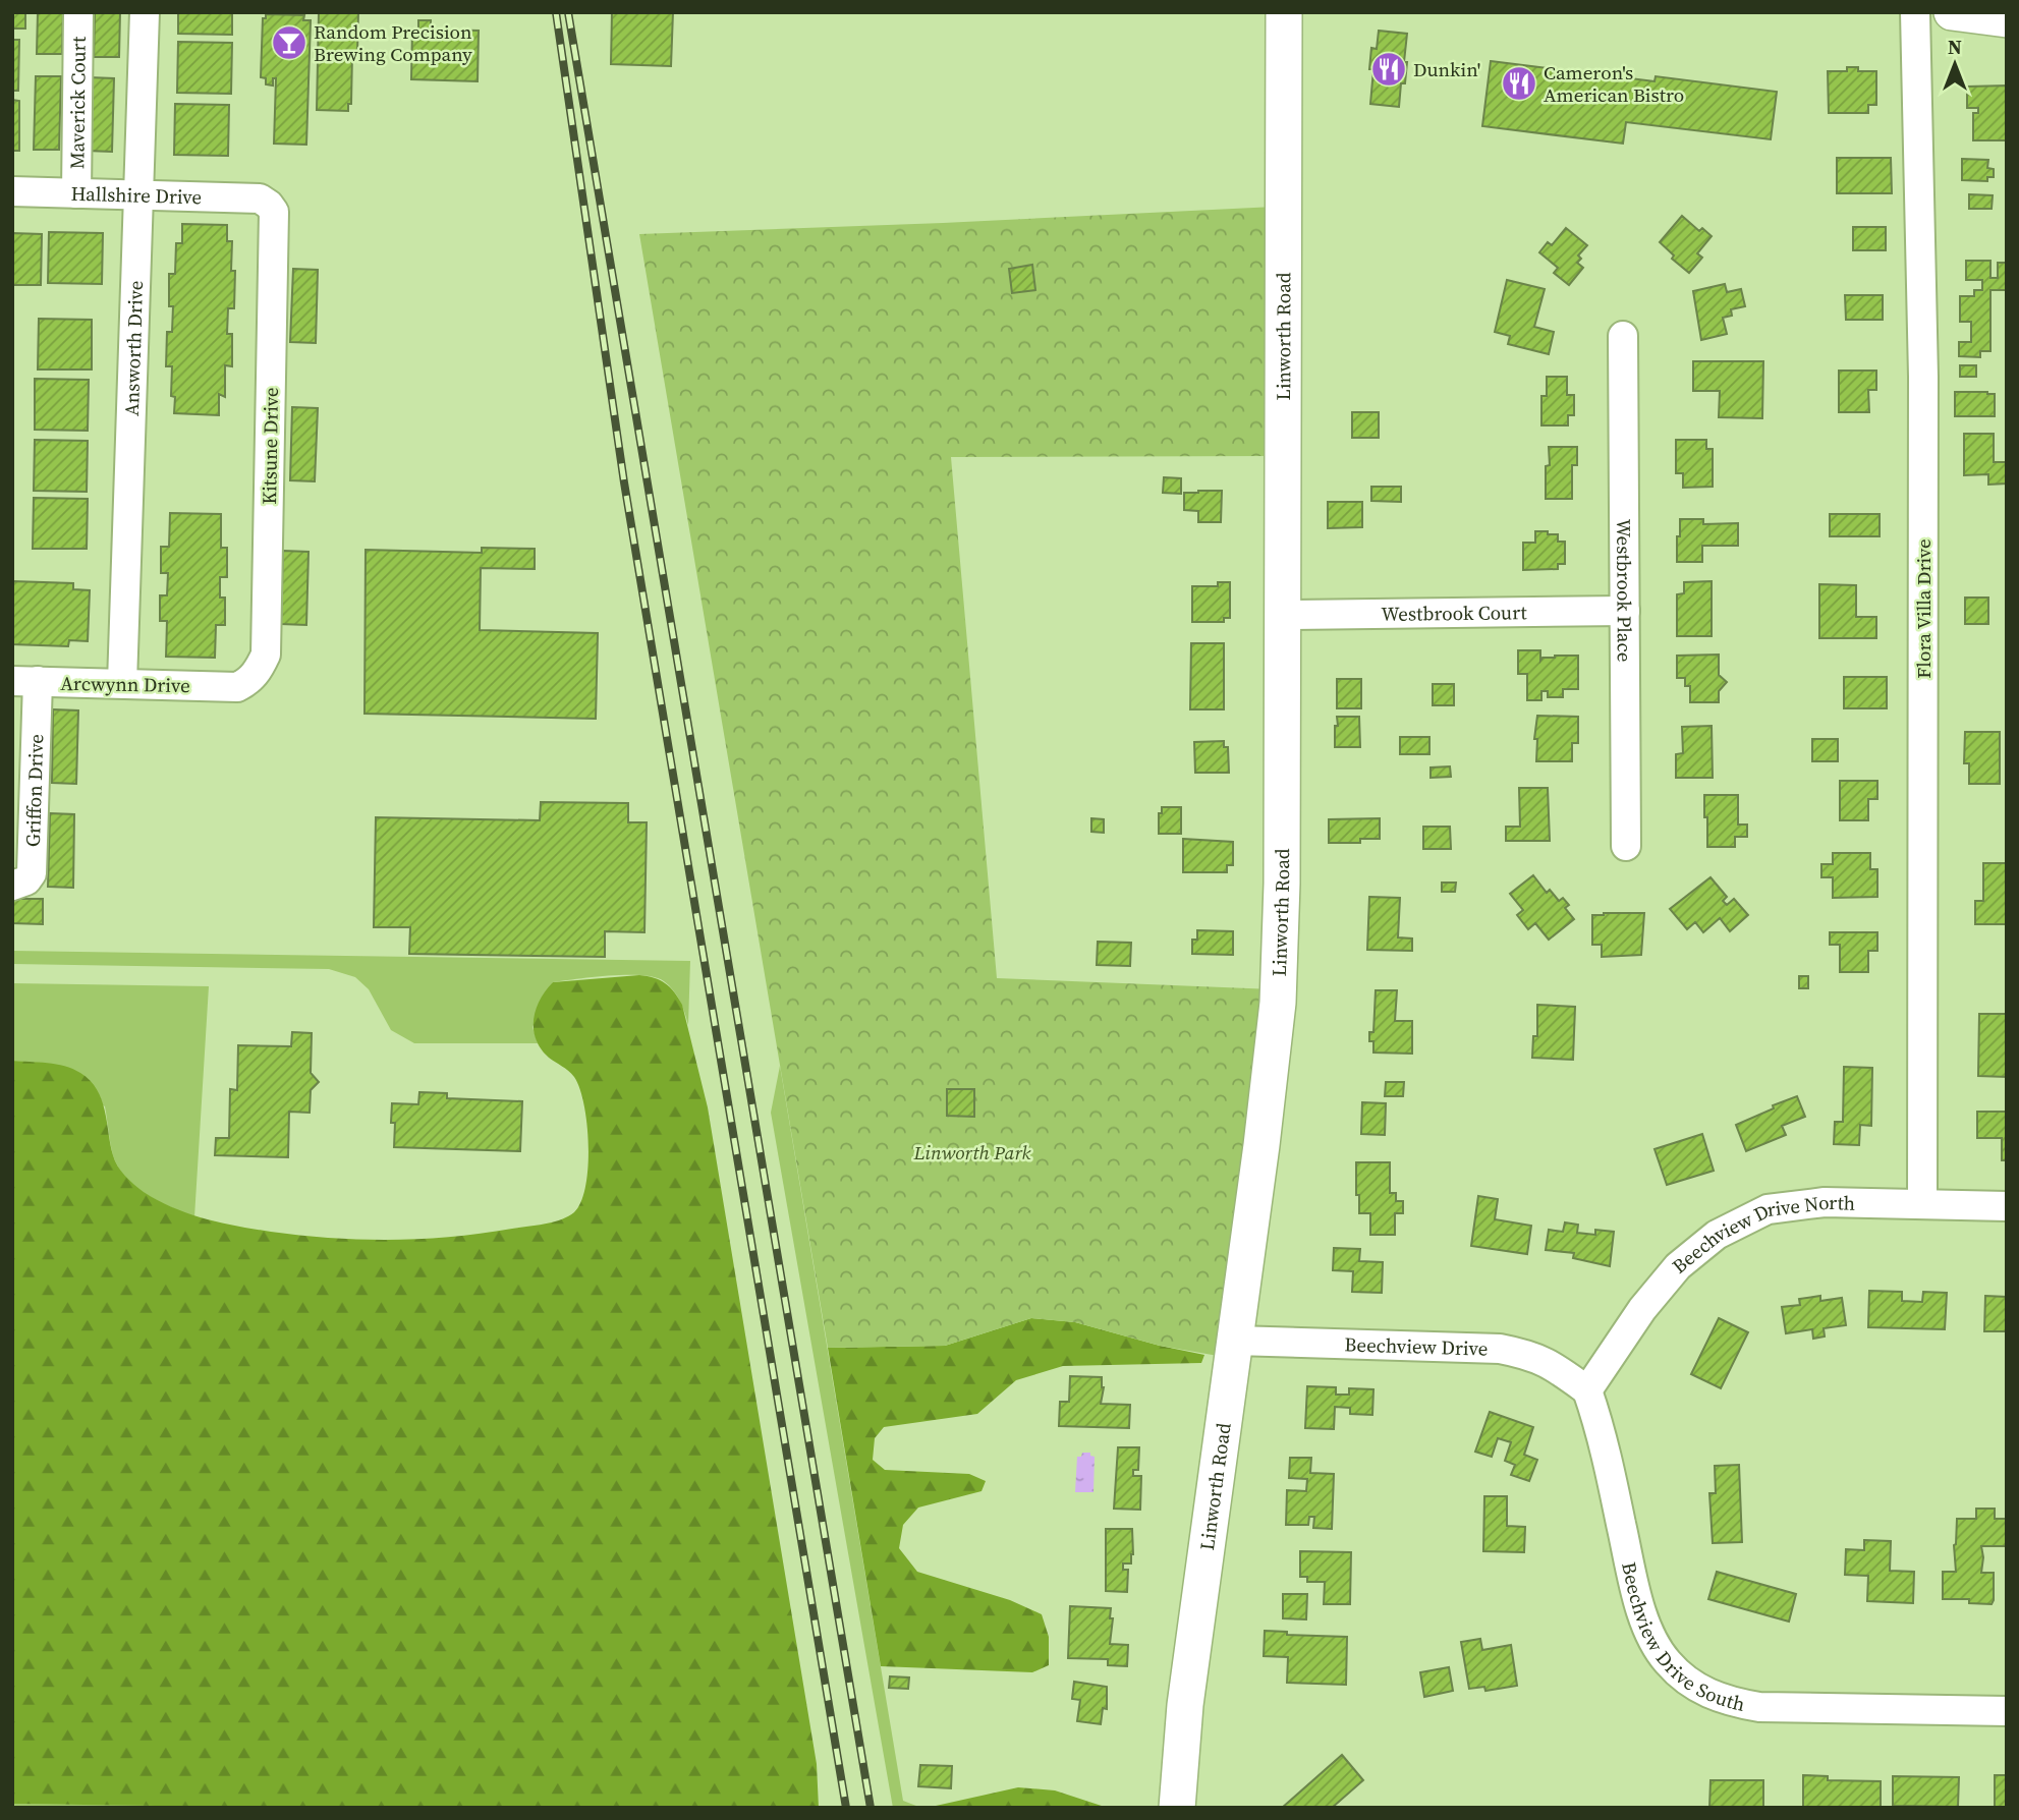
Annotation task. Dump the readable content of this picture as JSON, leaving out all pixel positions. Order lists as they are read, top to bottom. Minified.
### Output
{"streets":{"main road":["Linworth Road"],"street":["Maverick Court","Hallshire Drive","Answorth Drive","Kitsune Drive","Westbrook Place","Flora Villa Drive","Westbrook Court","Arcwynn Drive","Griffon Drive","Beechview Drive North","Beechview Drive","Beechview Drive South"]},"crossings":[["Maverick Court","Hallshire Drive"],["Hallshire Drive","Answorth Drive"],["Hallshire Drive","Kitsune Drive"],["Linworth Road","Westbrook Court"],["Linworth Road","Beechview Drive"],["Answorth Drive","Arcwynn Drive"],["Kitsune Drive","Arcwynn Drive"],["Westbrook Place","Westbrook Court"],["Flora Villa Drive","Beechview Drive North"],["Arcwynn Drive","Griffon Drive"],["Beechview Drive North","Beechview Drive"],["Beechview Drive North","Beechview Drive South"],["Beechview Drive","Beechview Drive South"]],"parks":["Linworth Park"],"places":{"bar":["Random Precision Brewing Company"],"restaurant":["Dunkin'","Cameron's American Bistro"]},"north":"top"}
